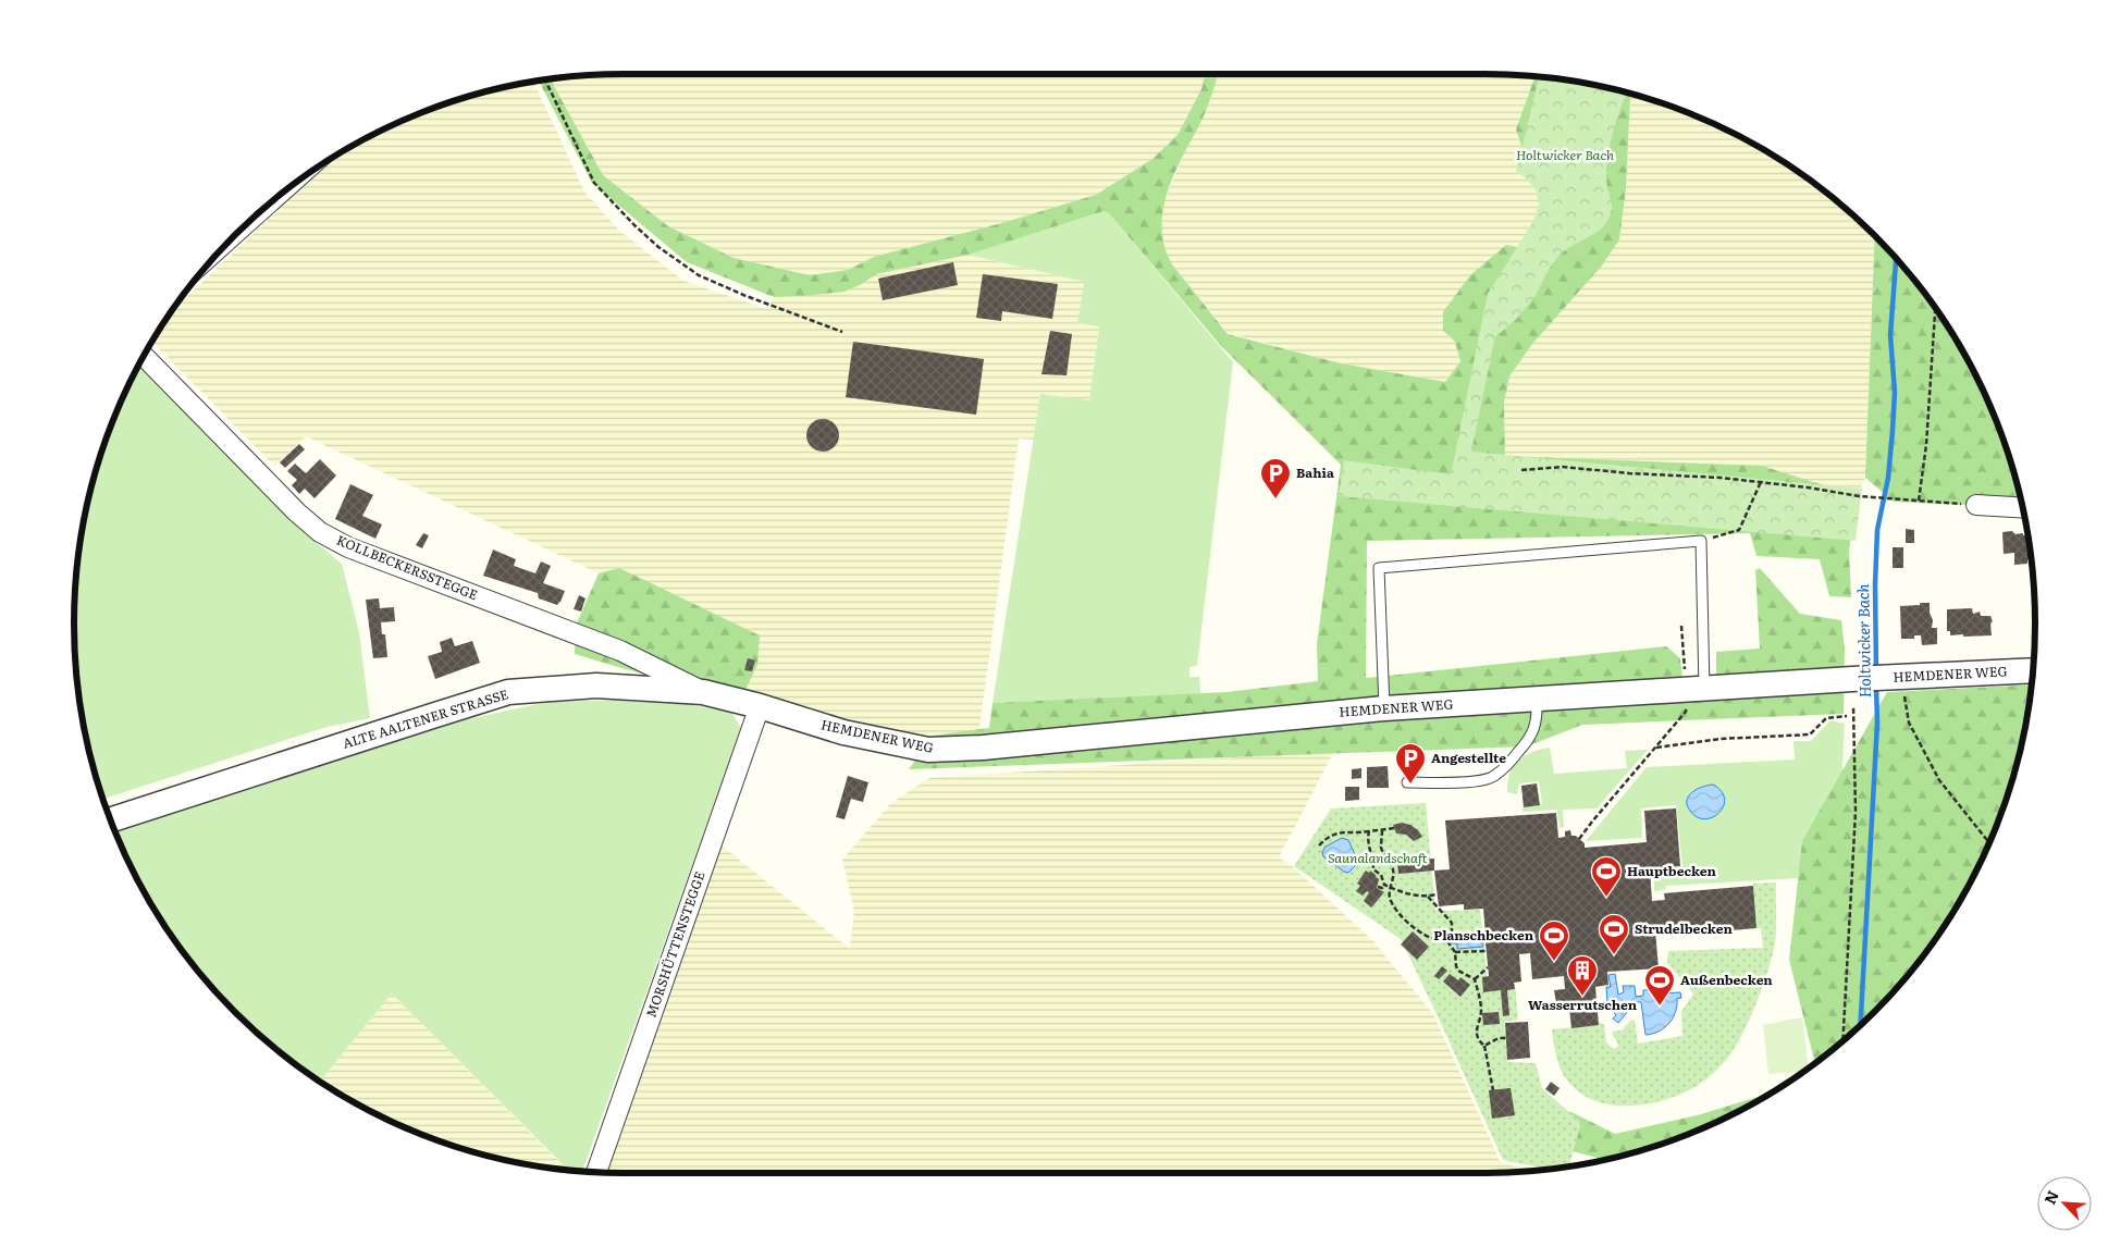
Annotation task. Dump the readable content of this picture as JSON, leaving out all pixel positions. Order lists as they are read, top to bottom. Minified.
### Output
{"streets":{"street":["KOLLBECKERSSTEGGE","HEMDENER WEG","ALTE AALTENER STRASSE","MORSHÜTTENSTEGGE"]},"crossings":[["KOLLBECKERSSTEGGE","ALTE AALTENER STRASSE"],["HEMDENER WEG","ALTE AALTENER STRASSE"],["HEMDENER WEG","MORSHÜTTENSTEGGE"],["ALTE AALTENER STRASSE","MORSHÜTTENSTEGGE"]],"water":["Holtwicker Bach"],"parks":["Holtwicker Bach","Saunalandschaft"],"places":{"parking":["Bahia","Angestellte"],"sports":["Hauptbecken","Strudelbecken","Planschbecken","Außenbecken"],"building":["Wasserrutschen"]},"north":"top left"}
